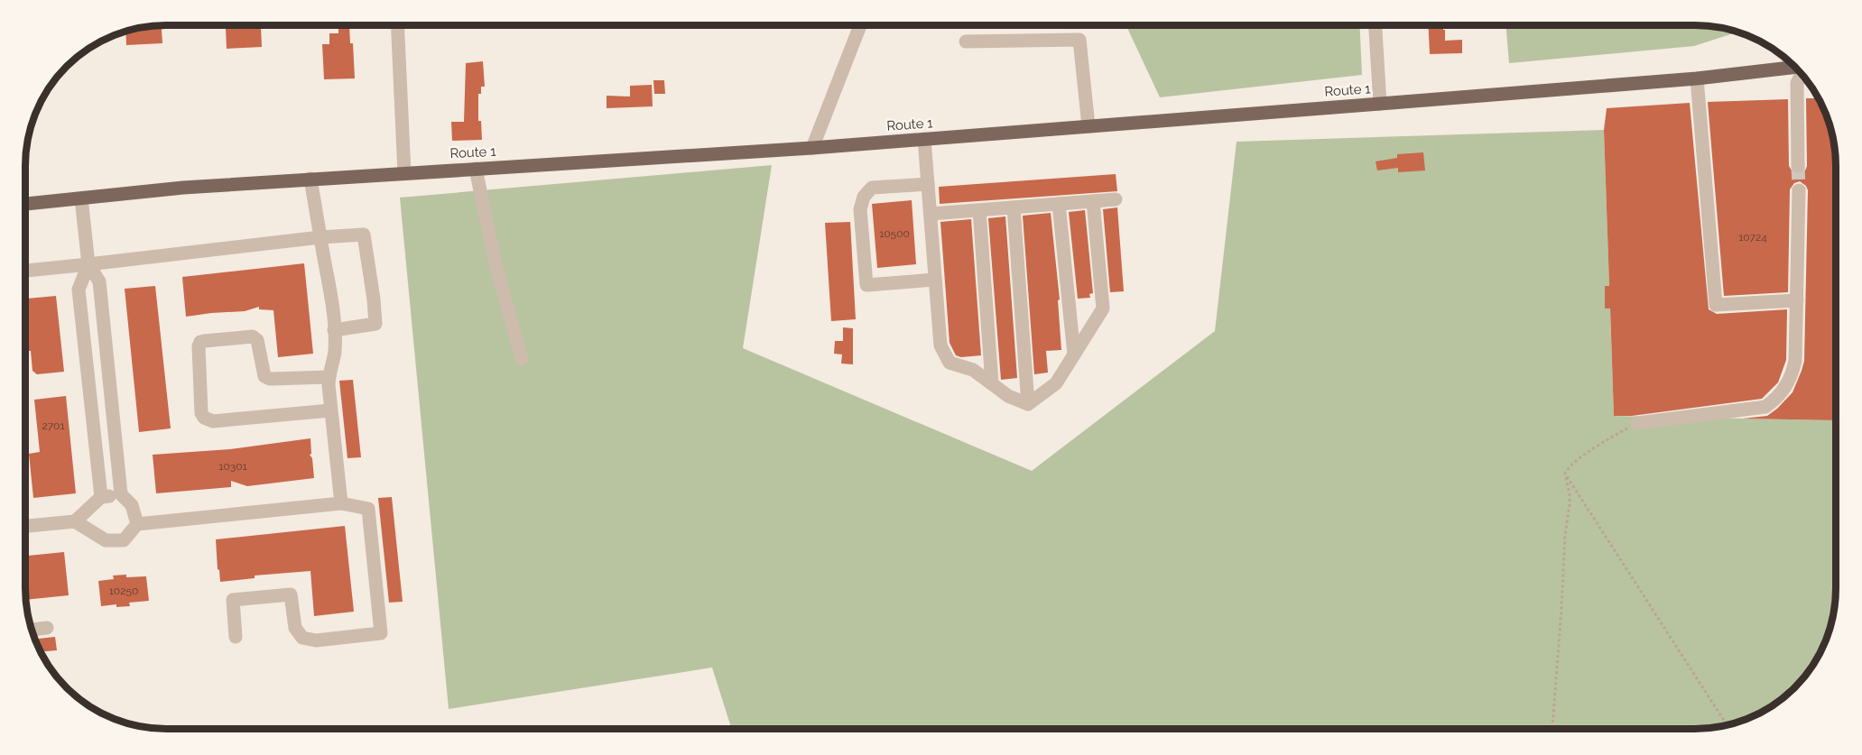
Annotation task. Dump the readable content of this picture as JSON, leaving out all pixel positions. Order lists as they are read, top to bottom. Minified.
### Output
{"streets":{"main road":["Route 1"]},"house_numbers":["10500","10724","2701","10301","10250"]}
